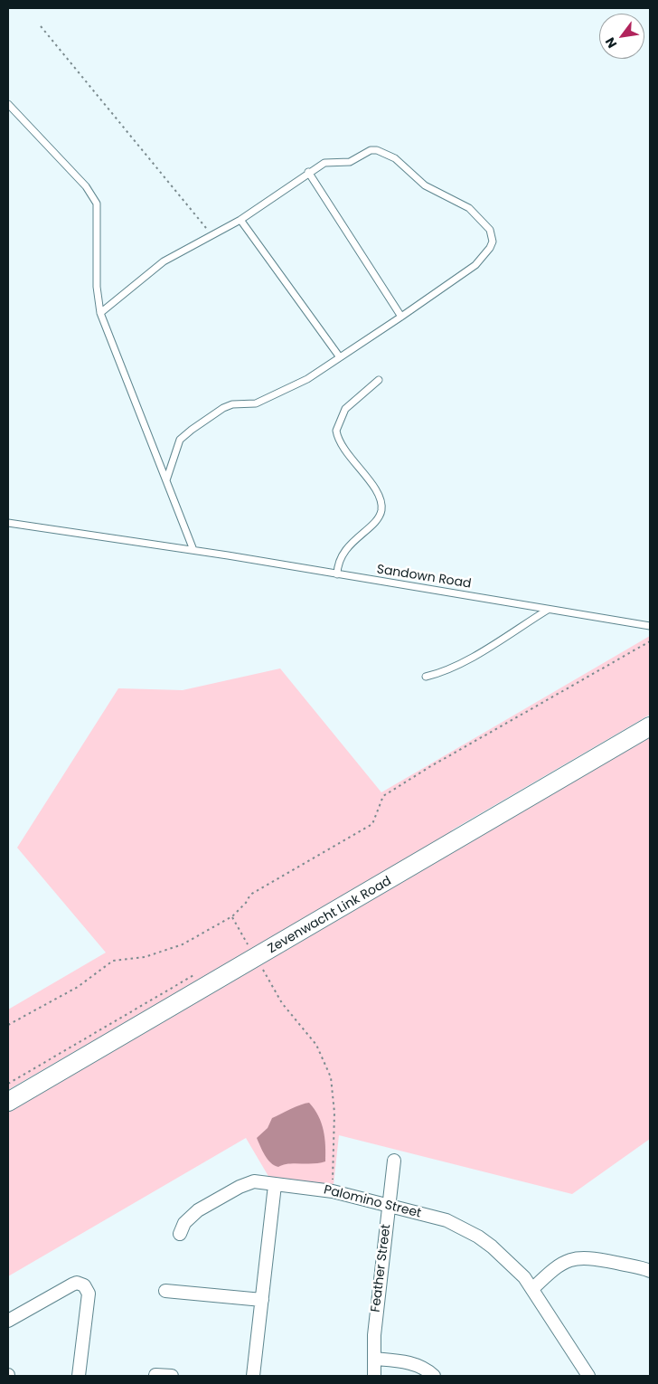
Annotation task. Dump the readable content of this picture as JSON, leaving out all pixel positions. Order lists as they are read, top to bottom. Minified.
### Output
{"streets":{"street":["Zevenwacht Link Road","Palomino Street","Feather Street"],"lane":["Sandown Road"]},"crossings":[["Palomino Street","Feather Street"]],"north":"bottom left"}
